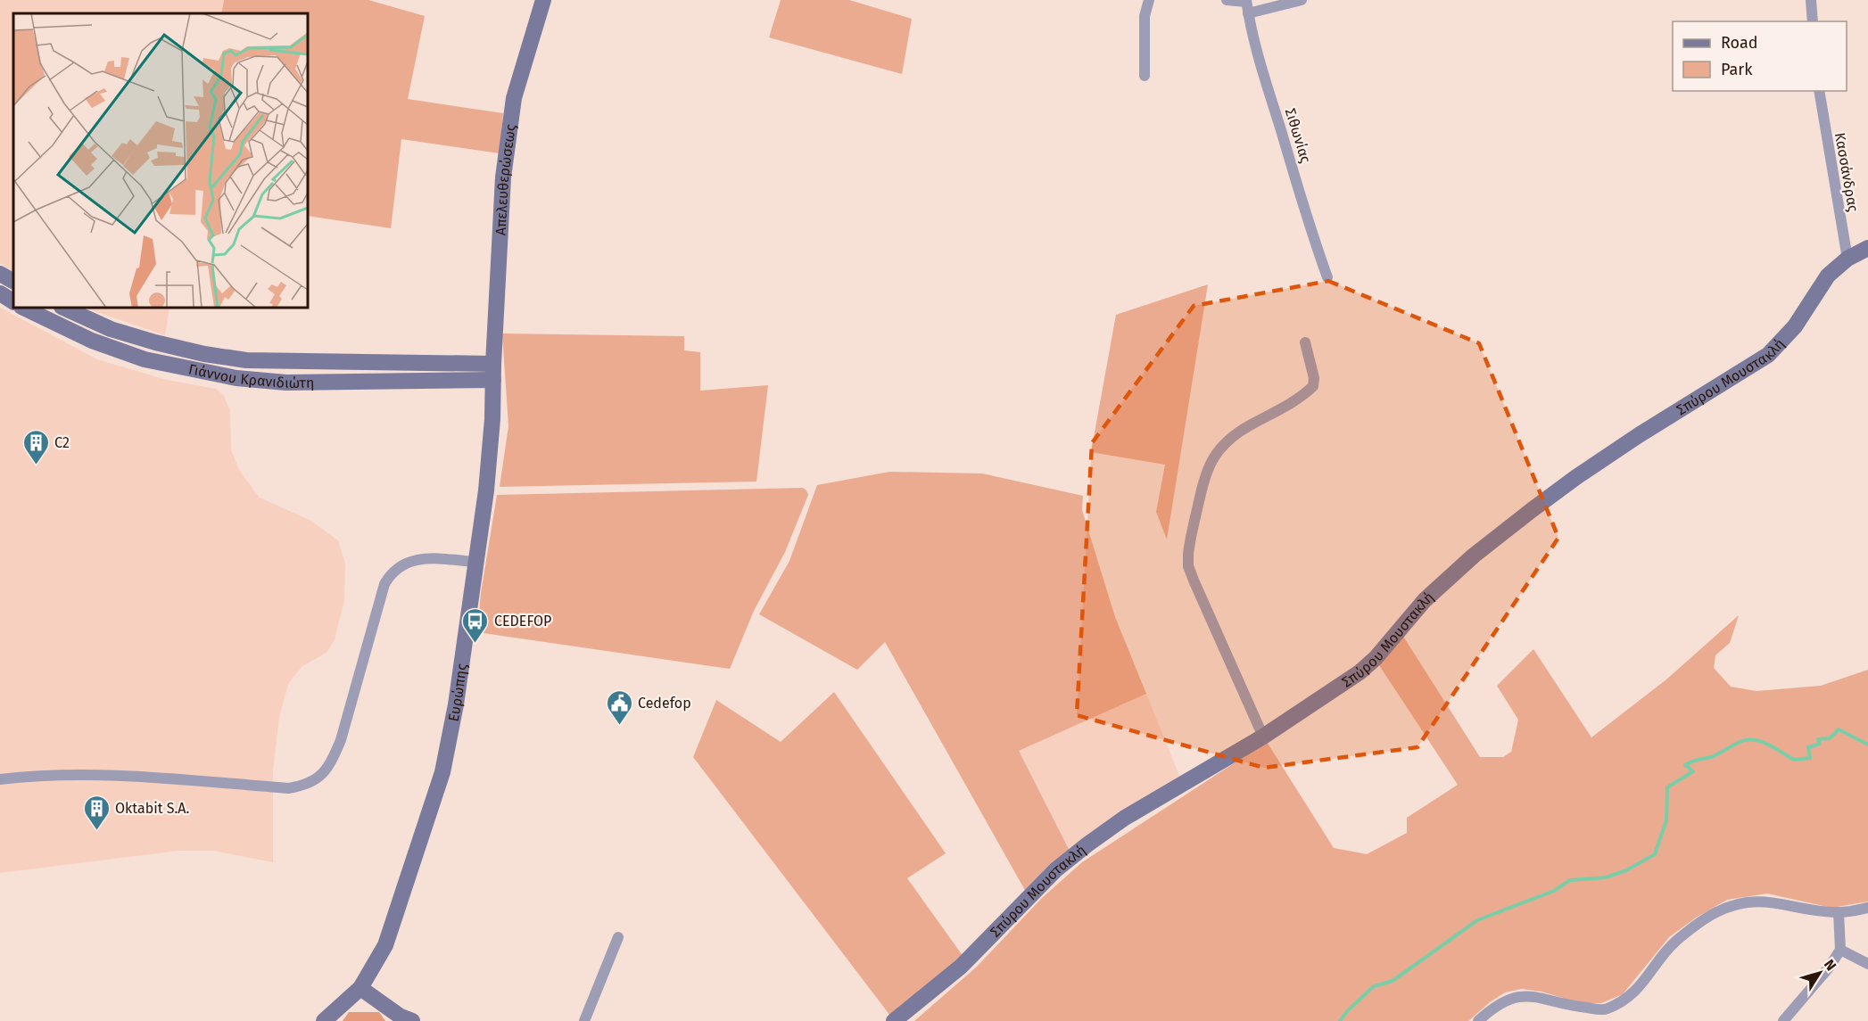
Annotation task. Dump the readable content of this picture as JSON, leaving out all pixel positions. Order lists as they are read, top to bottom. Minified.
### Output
{"streets":{"street":["Σιθωνίας","Κασσάνδρας","Απελευθερώσεως","Γιάννου Κρανιδιώτη","Σπύρου Μουστακλή","Ευρώπης"]},"crossings":[["Κασσάνδρας","Σπύρου Μουστακλή"],["Απελευθερώσεως","Γιάννου Κρανιδιώτη"],["Απελευθερώσεως","Ευρώπης"],["Γιάννου Κρανιδιώτη","Ευρώπης"]],"places":{"building":["C2","Oktabit S.A."],"bus stop":["CEDEFOP"],"public building":["Cedefop"]},"legend":["Road","Park"],"north":"top right"}
